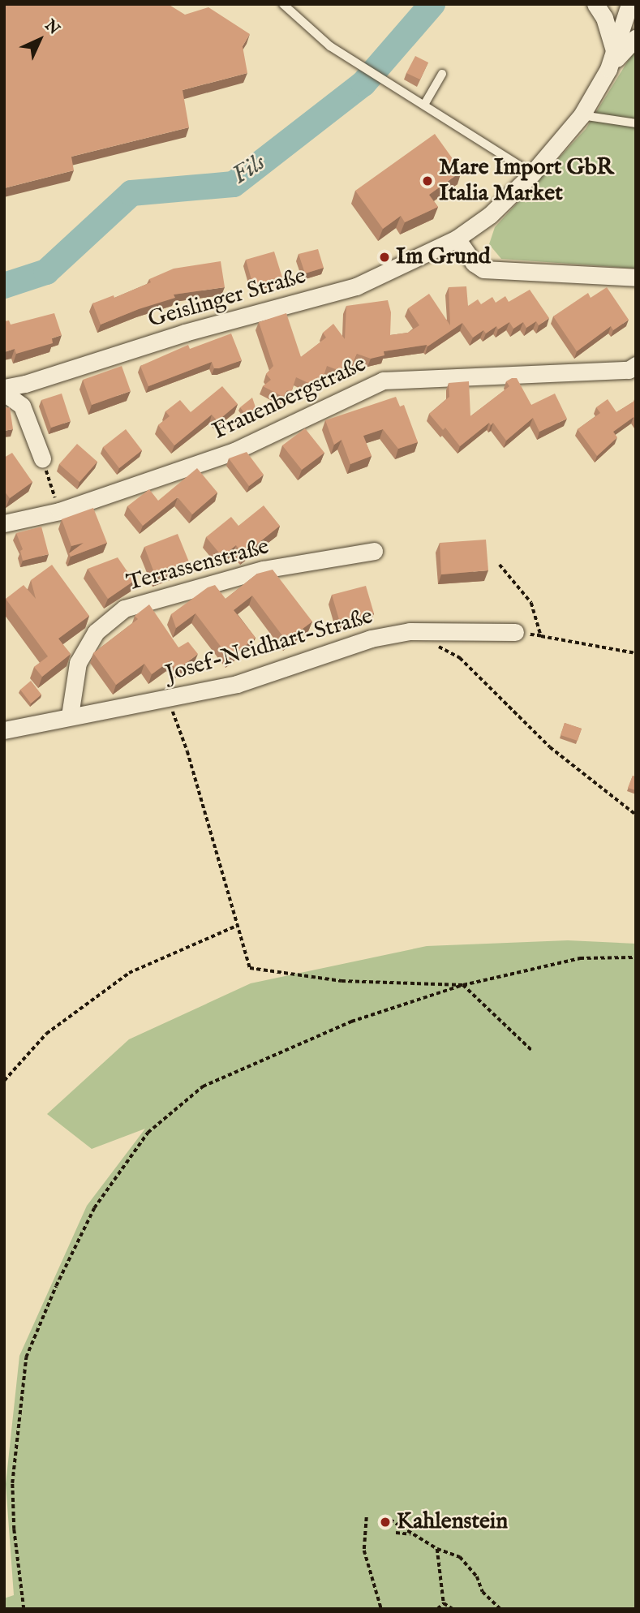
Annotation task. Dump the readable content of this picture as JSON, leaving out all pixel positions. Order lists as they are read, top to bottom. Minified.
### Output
{"streets":{"street":["Geislinger Straße","Frauenbergstraße","Terrassenstraße","Josef-Neidhart-Straße"]},"crossings":[["Terrassenstraße","Josef-Neidhart-Straße"]],"water":["Fils"],"places":["Mare Import GbR Italia Market","Im Grund","Kahlenstein"],"north":"top right"}
